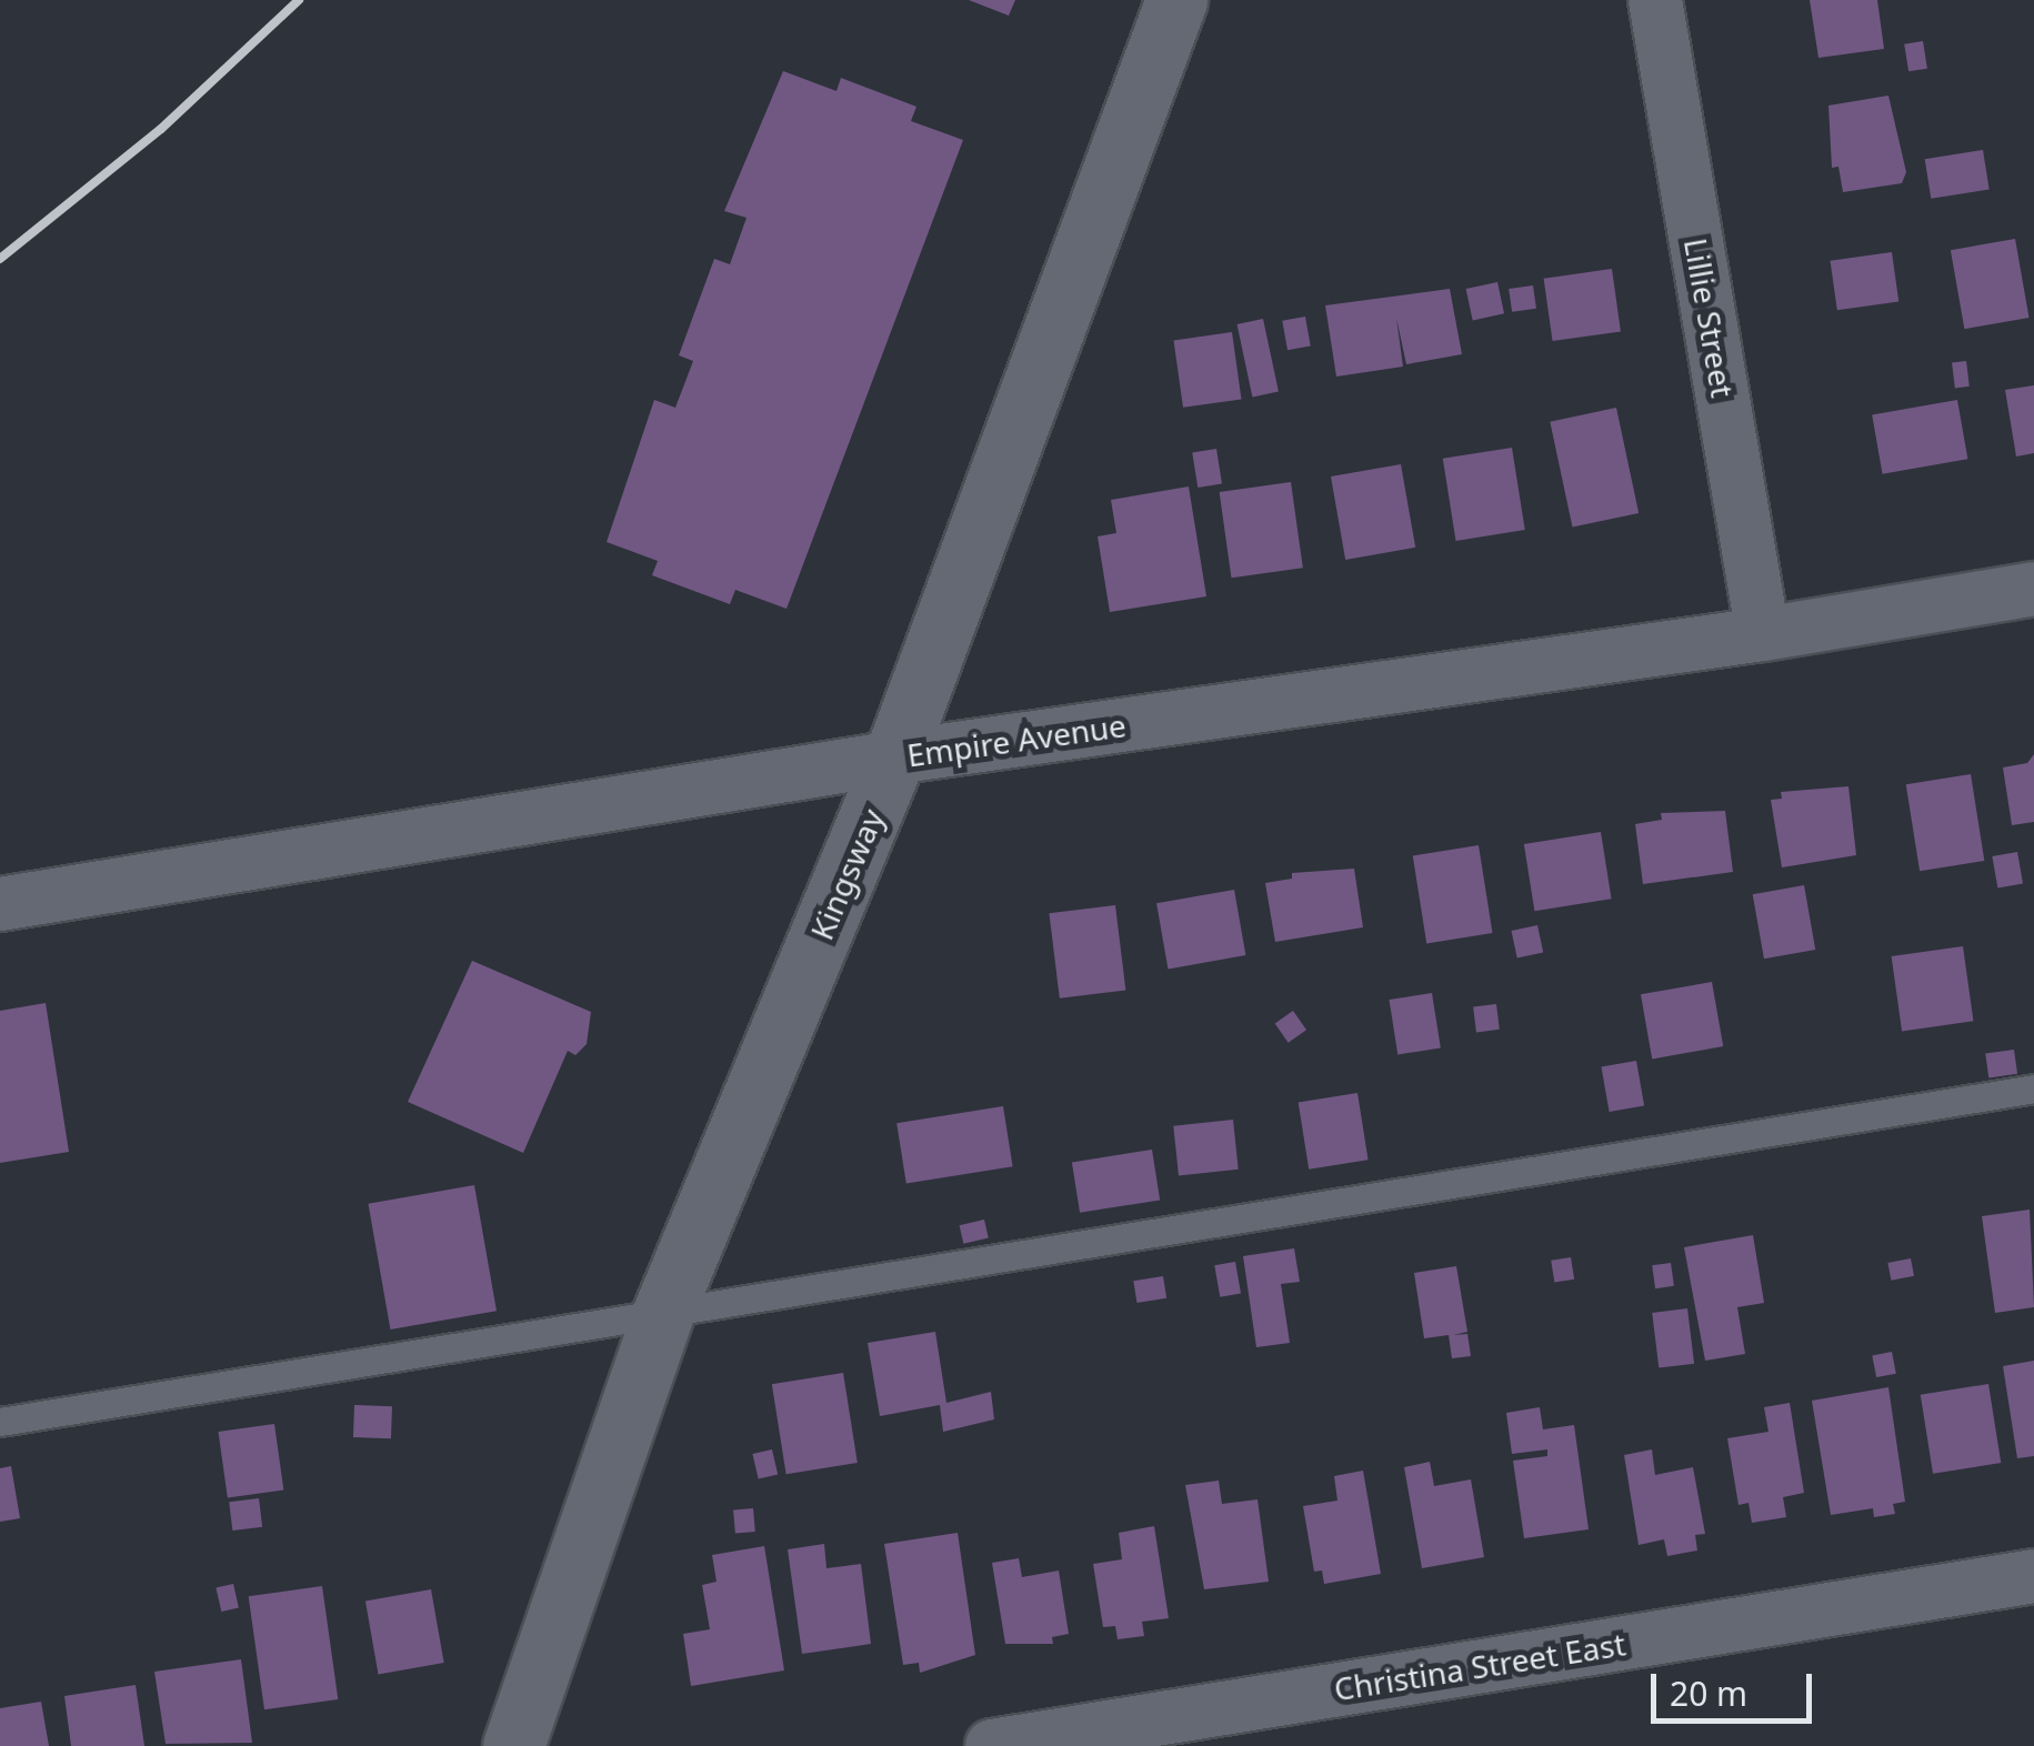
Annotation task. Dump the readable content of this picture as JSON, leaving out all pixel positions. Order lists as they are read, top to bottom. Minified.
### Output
{"streets":{"main road":["Kingsway"],"street":["Lillie Street","Empire Avenue","Christina Street East"]},"crossings":[["Lillie Street","Empire Avenue"],["Empire Avenue","Kingsway"]],"scale_bar":"20 m"}
